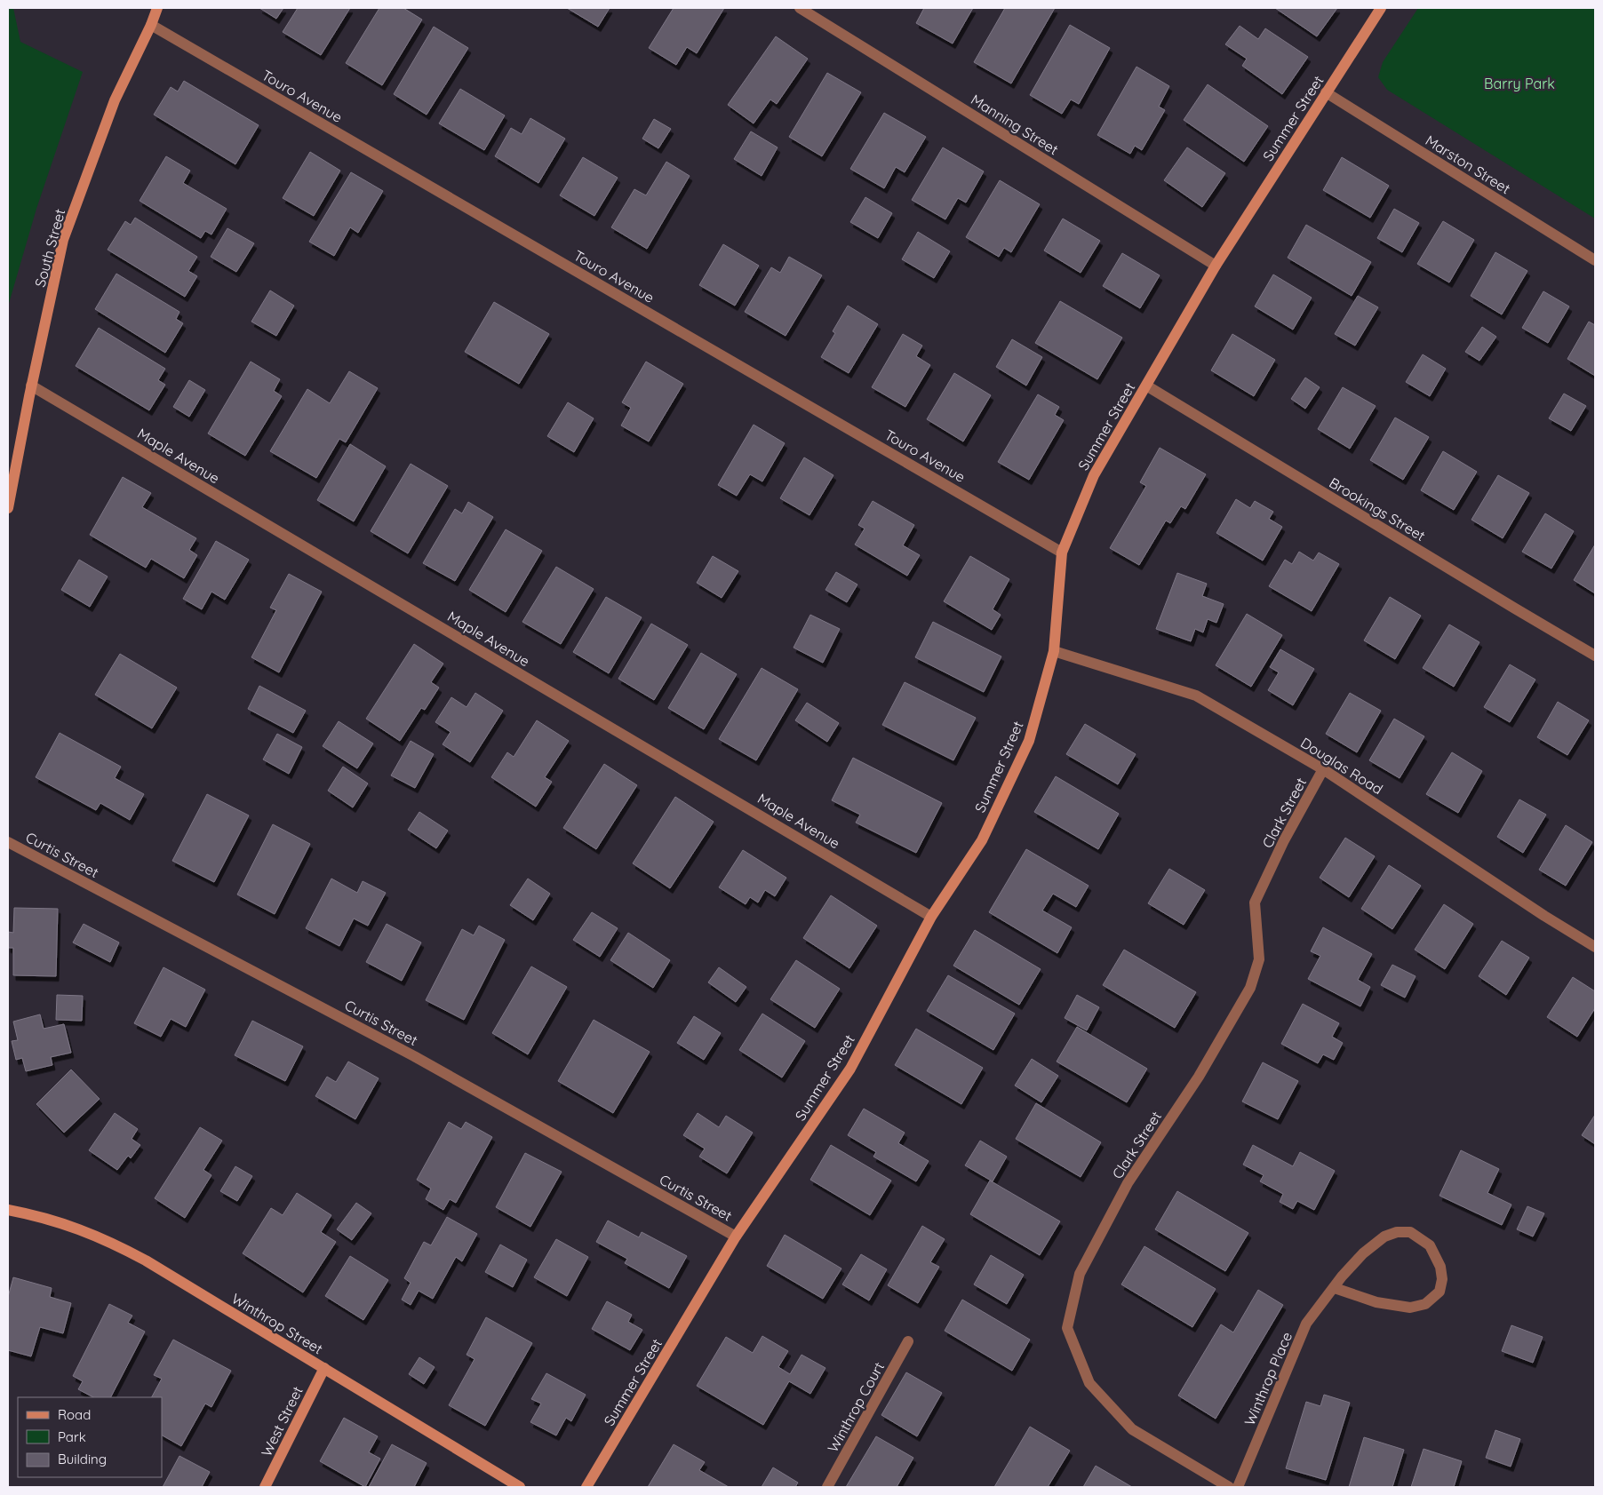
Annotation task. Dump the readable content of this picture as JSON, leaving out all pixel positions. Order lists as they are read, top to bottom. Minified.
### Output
{"streets":{"street":["Touro Avenue","Summer Street","Manning Street","Marston Street","South Street","Maple Avenue","Brookings Street","Douglas Road","Clark Street","Curtis Street","Winthrop Street","Winthrop Place","Winthrop Court","West Street"]},"crossings":[["Touro Avenue","Summer Street"],["Touro Avenue","South Street"],["Summer Street","Manning Street"],["Summer Street","Marston Street"],["Summer Street","Maple Avenue"],["Summer Street","Brookings Street"],["Summer Street","Douglas Road"],["Summer Street","Curtis Street"],["South Street","Maple Avenue"],["Douglas Road","Clark Street"],["Winthrop Street","West Street"]],"parks":["Barry Park"],"legend":["Road","Park","Building"]}
